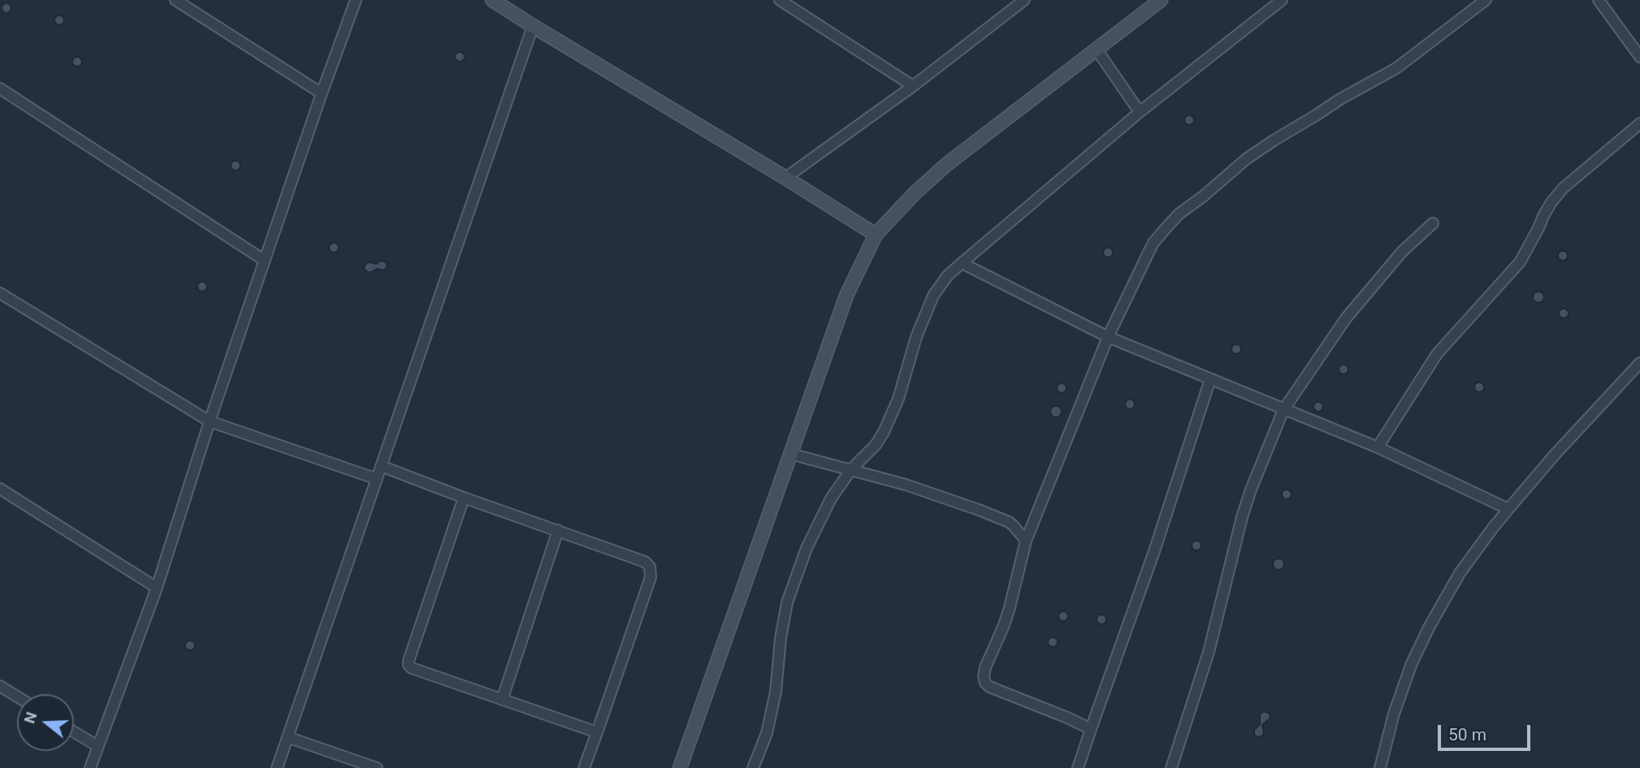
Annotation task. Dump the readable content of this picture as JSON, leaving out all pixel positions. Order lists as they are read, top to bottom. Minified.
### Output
{"scale_bar":"50 m","north":"left"}
